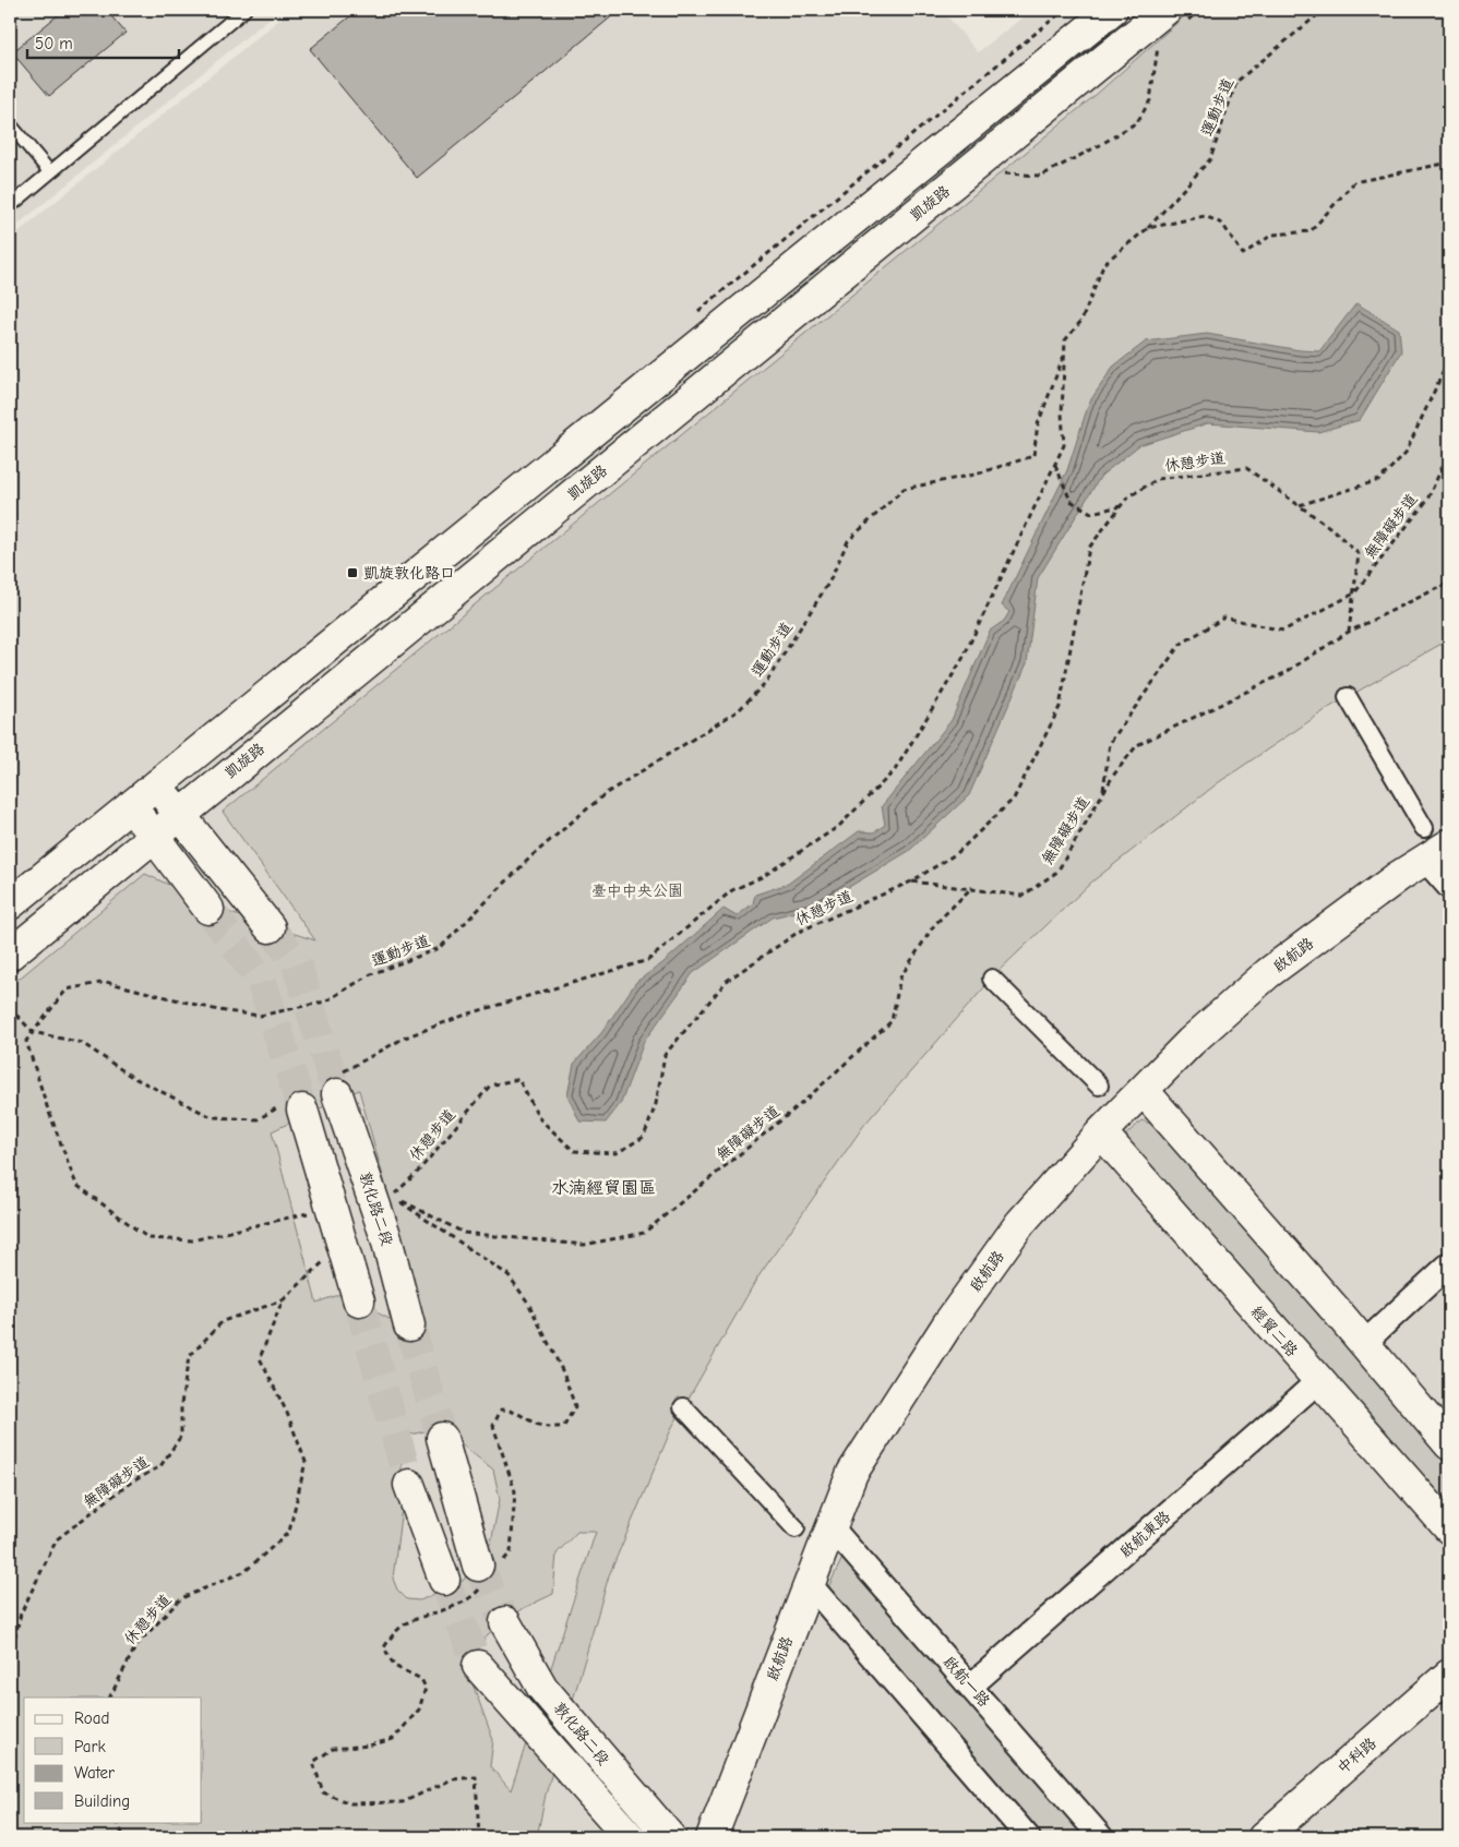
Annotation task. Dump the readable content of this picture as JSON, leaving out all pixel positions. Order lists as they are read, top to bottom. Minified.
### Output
{"streets":{"street":["凱旋路","啟航路","敦化路二段","經貿二路","啟航東路","啟航一路","中科路"],"path":["運動步道","休憩步道","無障礙步道"]},"crossings":[["休憩步道","無障礙步道"],["啟航路","經貿二路"],["啟航路","啟航一路"],["經貿二路","啟航東路"],["啟航東路","啟航一路"]],"districts":["水湳經貿園區"],"parks":["臺中中央公園"],"places":{"transit":["凱旋敦化路口"]},"legend":["Road","Park","Water","Building"],"scale_bar":"50 m"}
